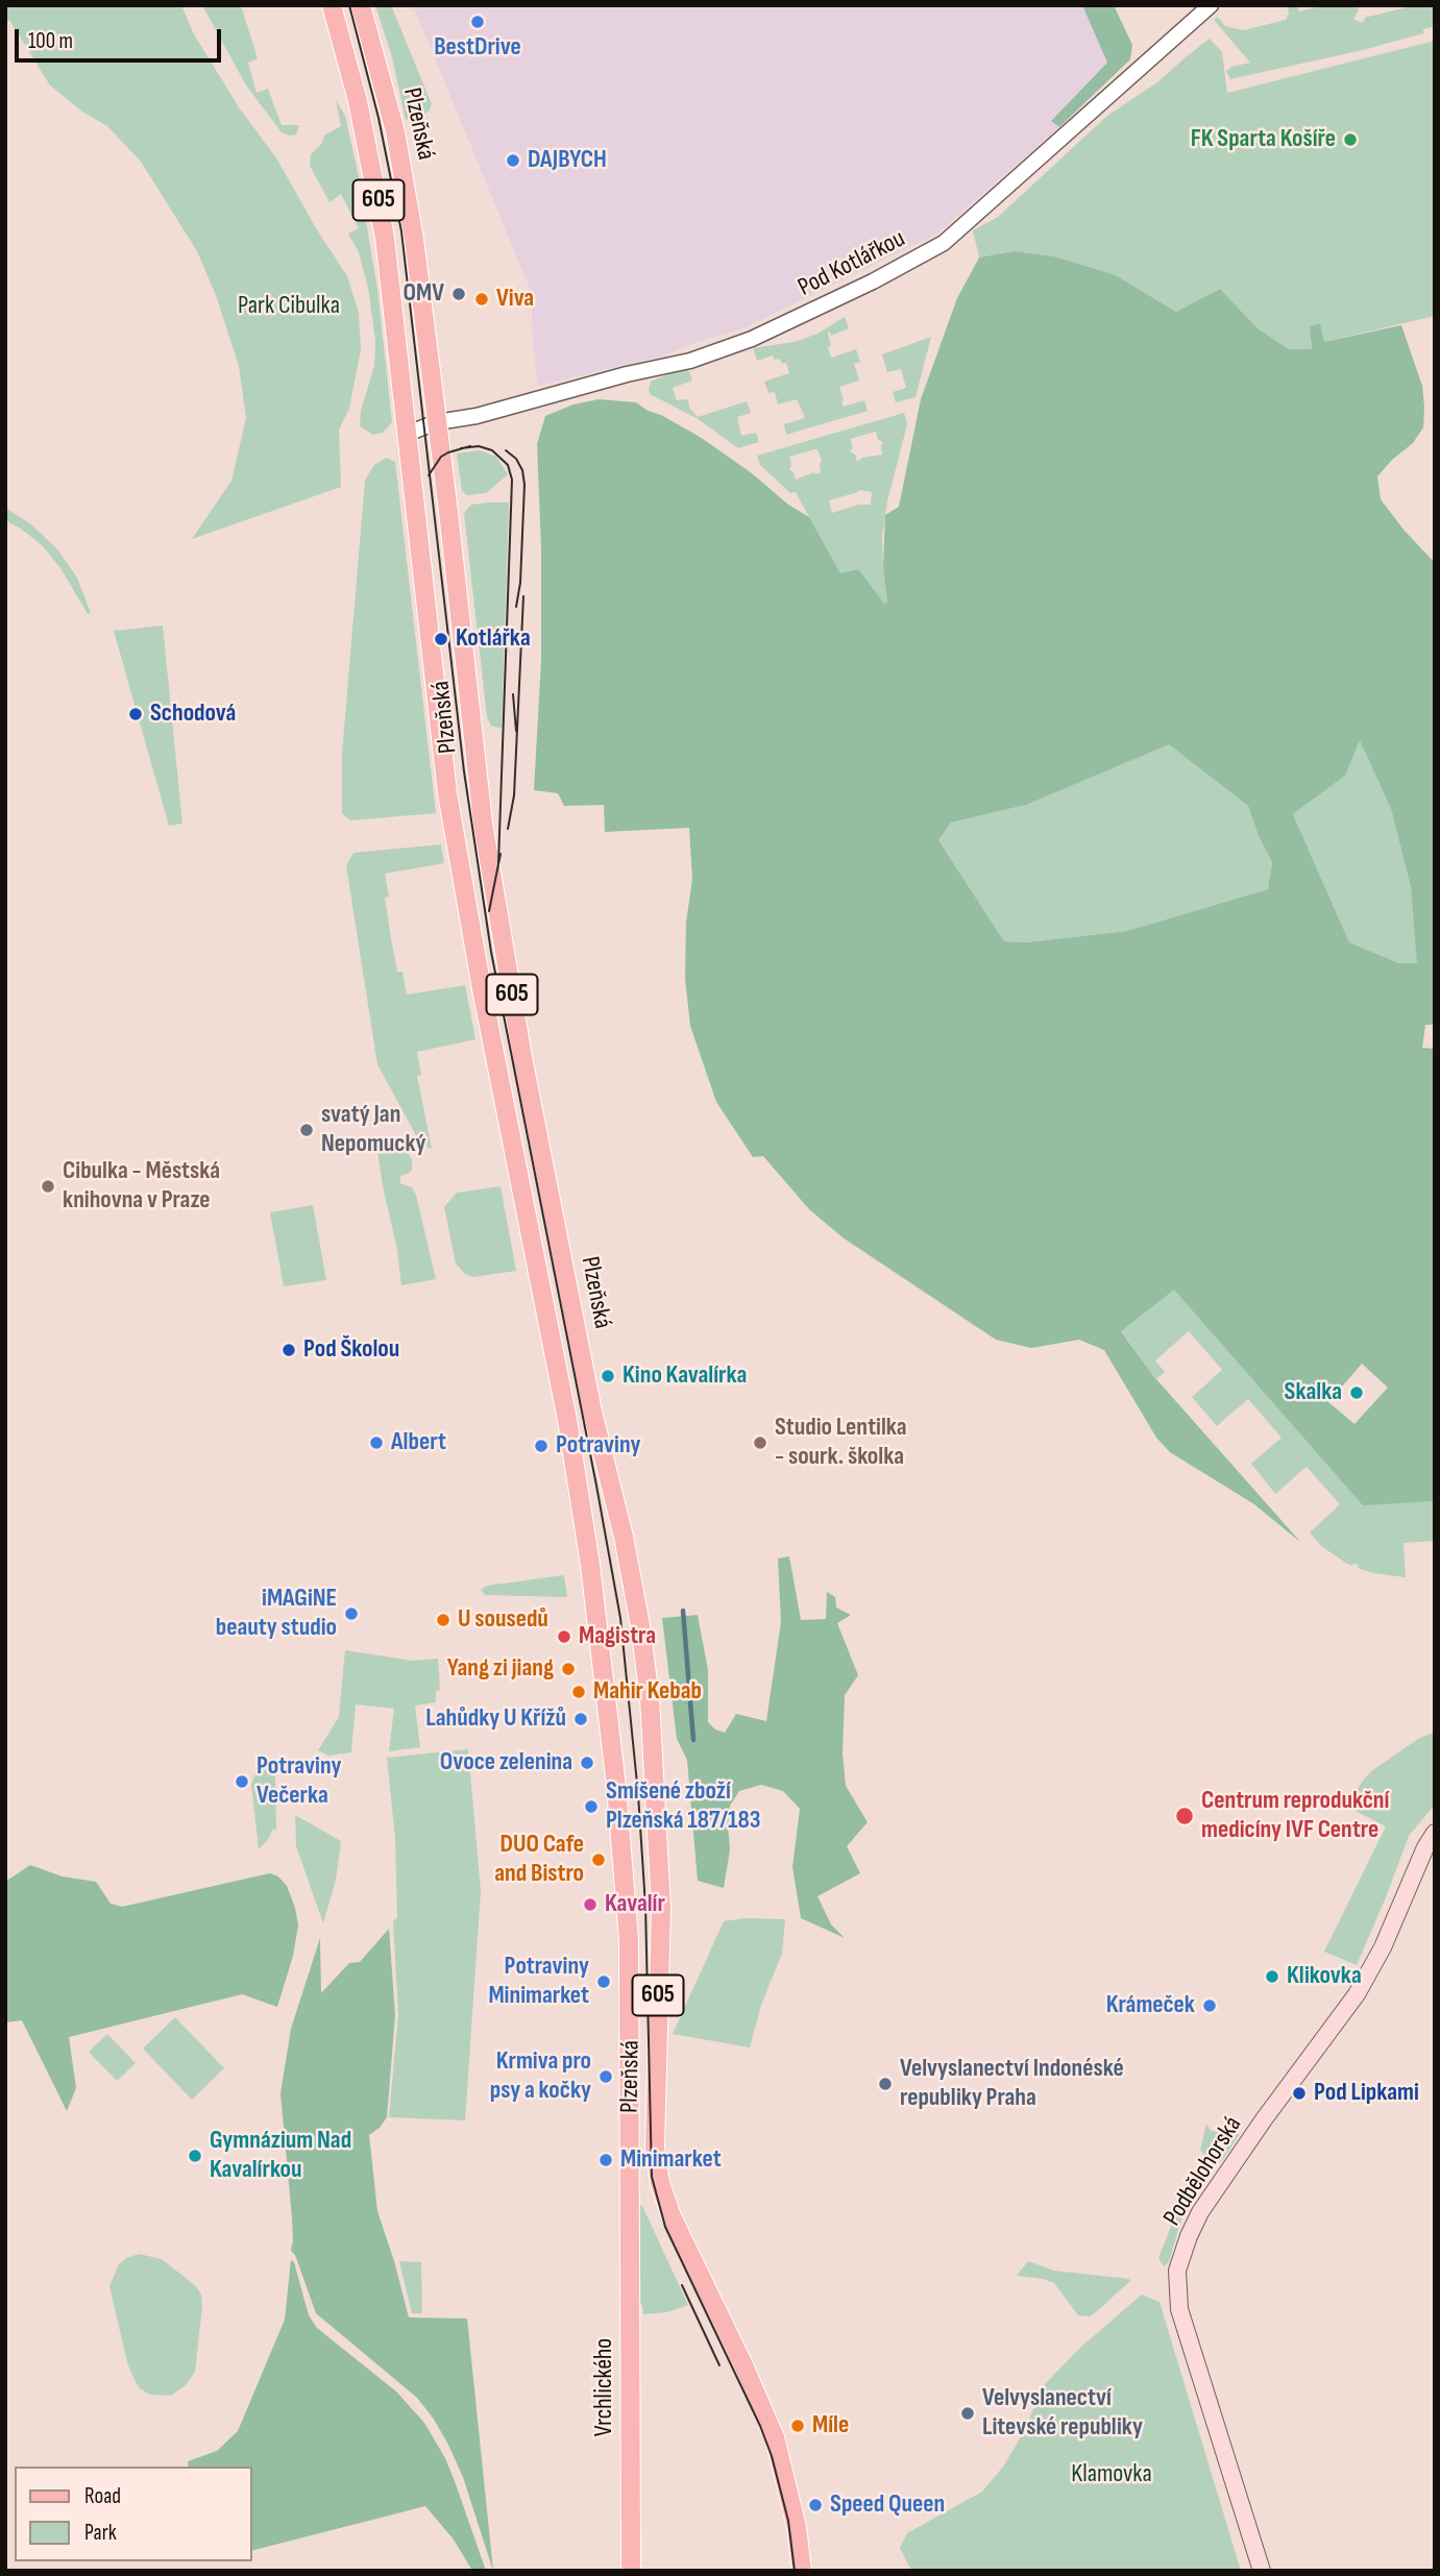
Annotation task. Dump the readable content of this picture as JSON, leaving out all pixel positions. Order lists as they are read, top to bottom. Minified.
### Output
{"streets":{"main road":["Plzeňská","605","Podbělohorská","Vrchlického"],"street":["Pod Kotlářkou"]},"crossings":[["Plzeňská","Pod Kotlářkou"],["Plzeňská","Vrchlického"]],"parks":["Park Cibulka","Klamovka"],"places":["BestDrive","FK Sparta Košíře","DAJBYCH","OMV","Viva","Kotlářka","Schodová","svatý Jan Nepomucký","Cibulka - Městská knihovna v Praze","Pod Školou","Kino Kavalírka","Skalka","Albert","Studio Lentilka - sourk. školka","Potraviny","iMAGiNE beauty studio","U sousedů","Magistra","Yang zi jiang","Mahir Kebab","Lahůdky U Křížů","Ovoce zelenina","Potraviny Večerka","Smíšené zboží Plzeňská 187/183","Centrum reprodukční medicíny IVF Centre","DUO Cafe and Bistro","Kavalír","Klikovka","Potraviny Minimarket","Krámeček","Krmiva pro psy a kočky","Velvyslanectví Indonéské republiky Praha","Pod Lipkami","Gymnázium Nad Kavalírkou","Minimarket","Velvyslanectví Litevské republiky","Míle","Speed Queen"],"legend":["Road","Park"],"scale_bar":"100 m"}
